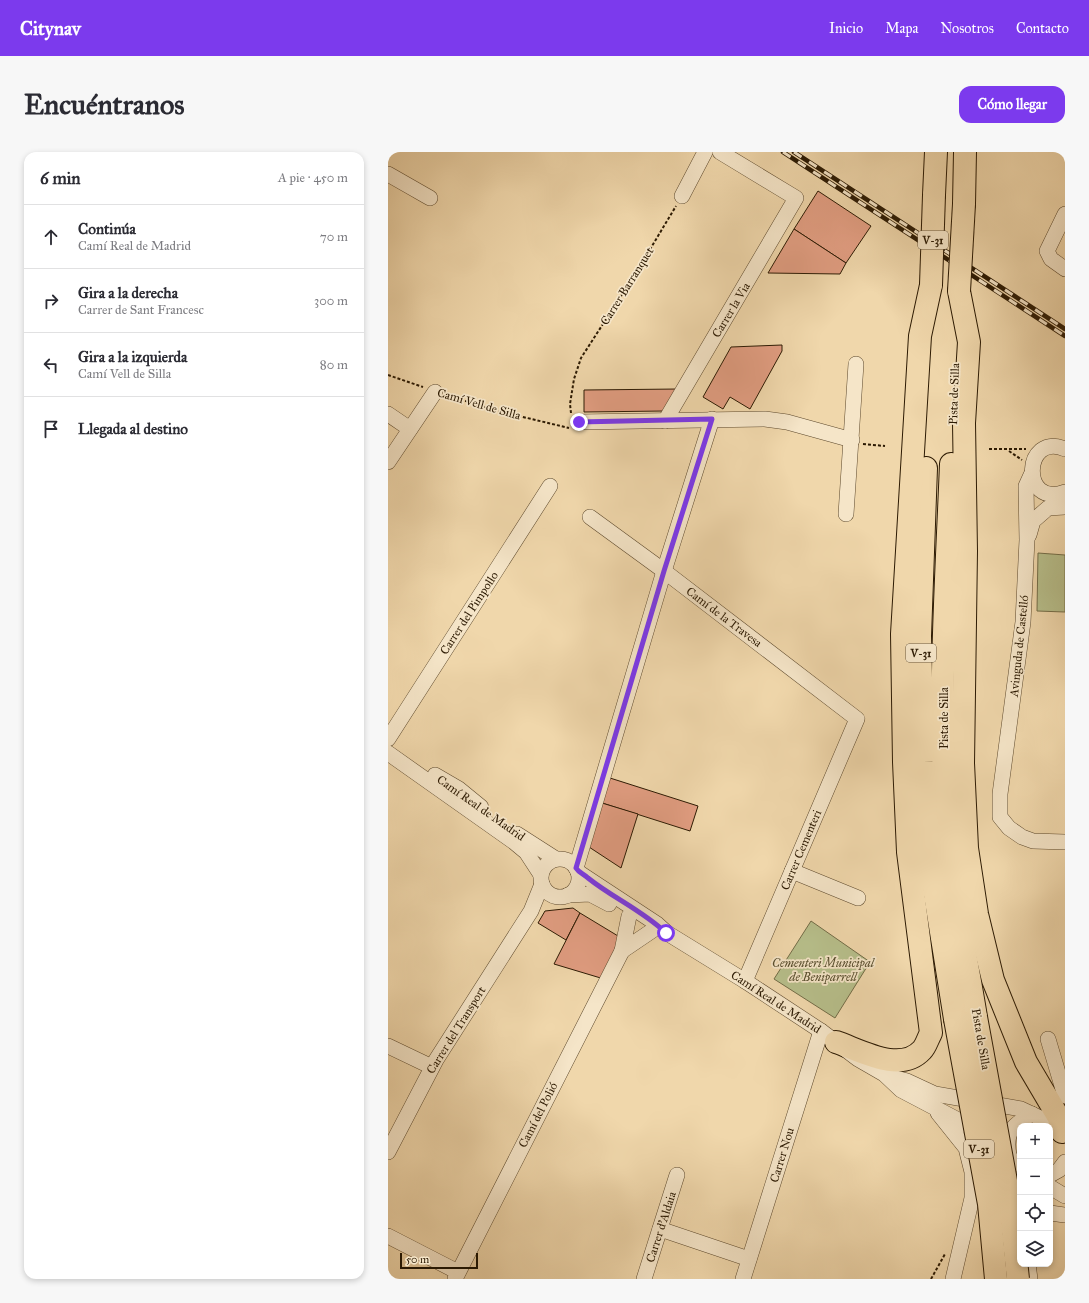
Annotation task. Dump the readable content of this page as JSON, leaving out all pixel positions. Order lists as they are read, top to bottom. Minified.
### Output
{"streets":{"highway":["V-31","Pista de Silla"],"street":["Carrer la Via","Carrer del Pimpollo","Camí de la Travesa","Avinguda de Castelló","Camí Real de Madrid","Carrer Cementeri","Carrer del Transport","Camí del Polió","Carrer Nou","Carrer d'Aldaia"],"path":["Carrer Barranquet","Camí Vell de Silla"]},"crossings":[["Carrer Barranquet","Camí Vell de Silla"],["Camí de la Travesa","Carrer Cementeri"],["Camí Real de Madrid","Carrer Cementeri"],["Camí Real de Madrid","Carrer del Transport"],["Camí Real de Madrid","Carrer Nou"]],"parks":["Cementeri Municipal de Beniparrell"],"scale_bar":"50 m","page":{"header":"Citynav","nav":["Inicio","Mapa","Nosotros","Contacto"],"buttons":"Cómo llegar","title":"Encuéntranos","heading":["6 min","A pie · 450 m"],"list":[["Continúa","Camí Real de Madrid","70 m"],["Gira a la derecha","Carrer de Sant Francesc","300 m"],["Gira a la izquierda","Camí Vell de Silla","80 m"],"Llegada al destino"],"map_buttons":["+","−"],"scale":"50 m"}}
